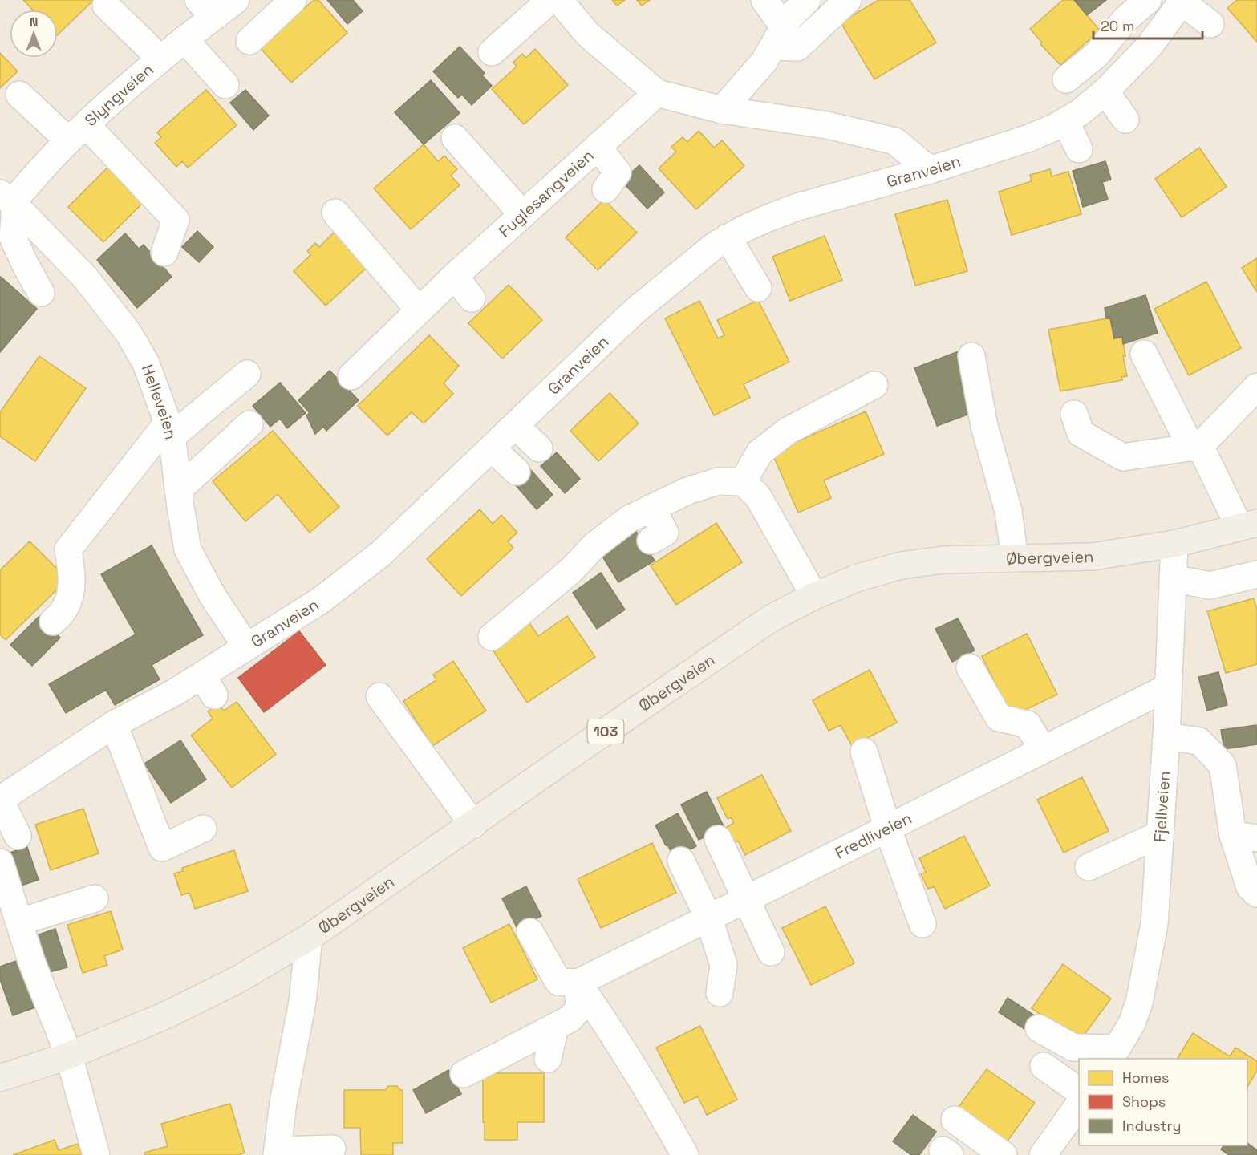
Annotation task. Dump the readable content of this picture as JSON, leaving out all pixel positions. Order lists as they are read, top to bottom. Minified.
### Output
{"streets":{"main road":["Øbergveien","103"],"street":["Slyngveien","Granveien","Fuglesangveien","Helleveien","Fjellveien","Fredliveien"]},"crossings":[["Slyngveien","Helleveien"],["Granveien","Helleveien"],["Øbergveien","Fjellveien"],["Fjellveien","Fredliveien"]],"legend":["Homes","Shops","Industry"],"scale_bar":"20 m","north":"top"}
